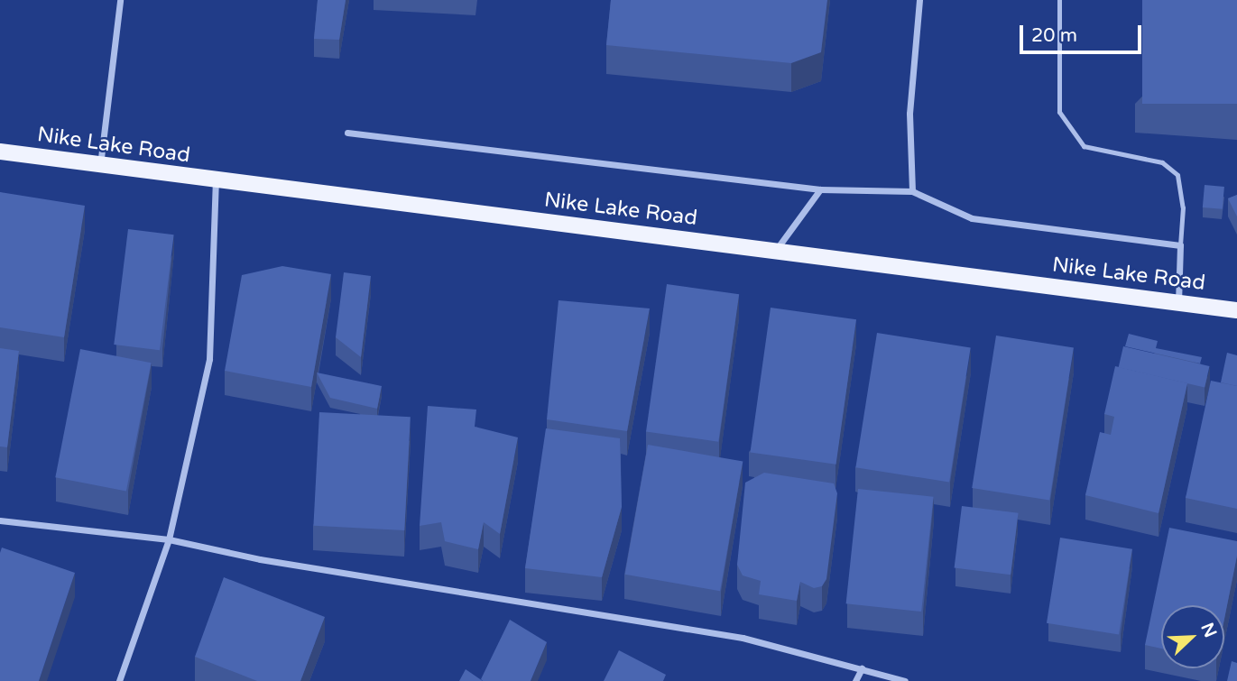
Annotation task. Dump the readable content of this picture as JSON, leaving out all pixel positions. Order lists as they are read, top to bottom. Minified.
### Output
{"streets":{"main road":["Nike Lake Road"]},"scale_bar":"20 m","north":"top right"}
